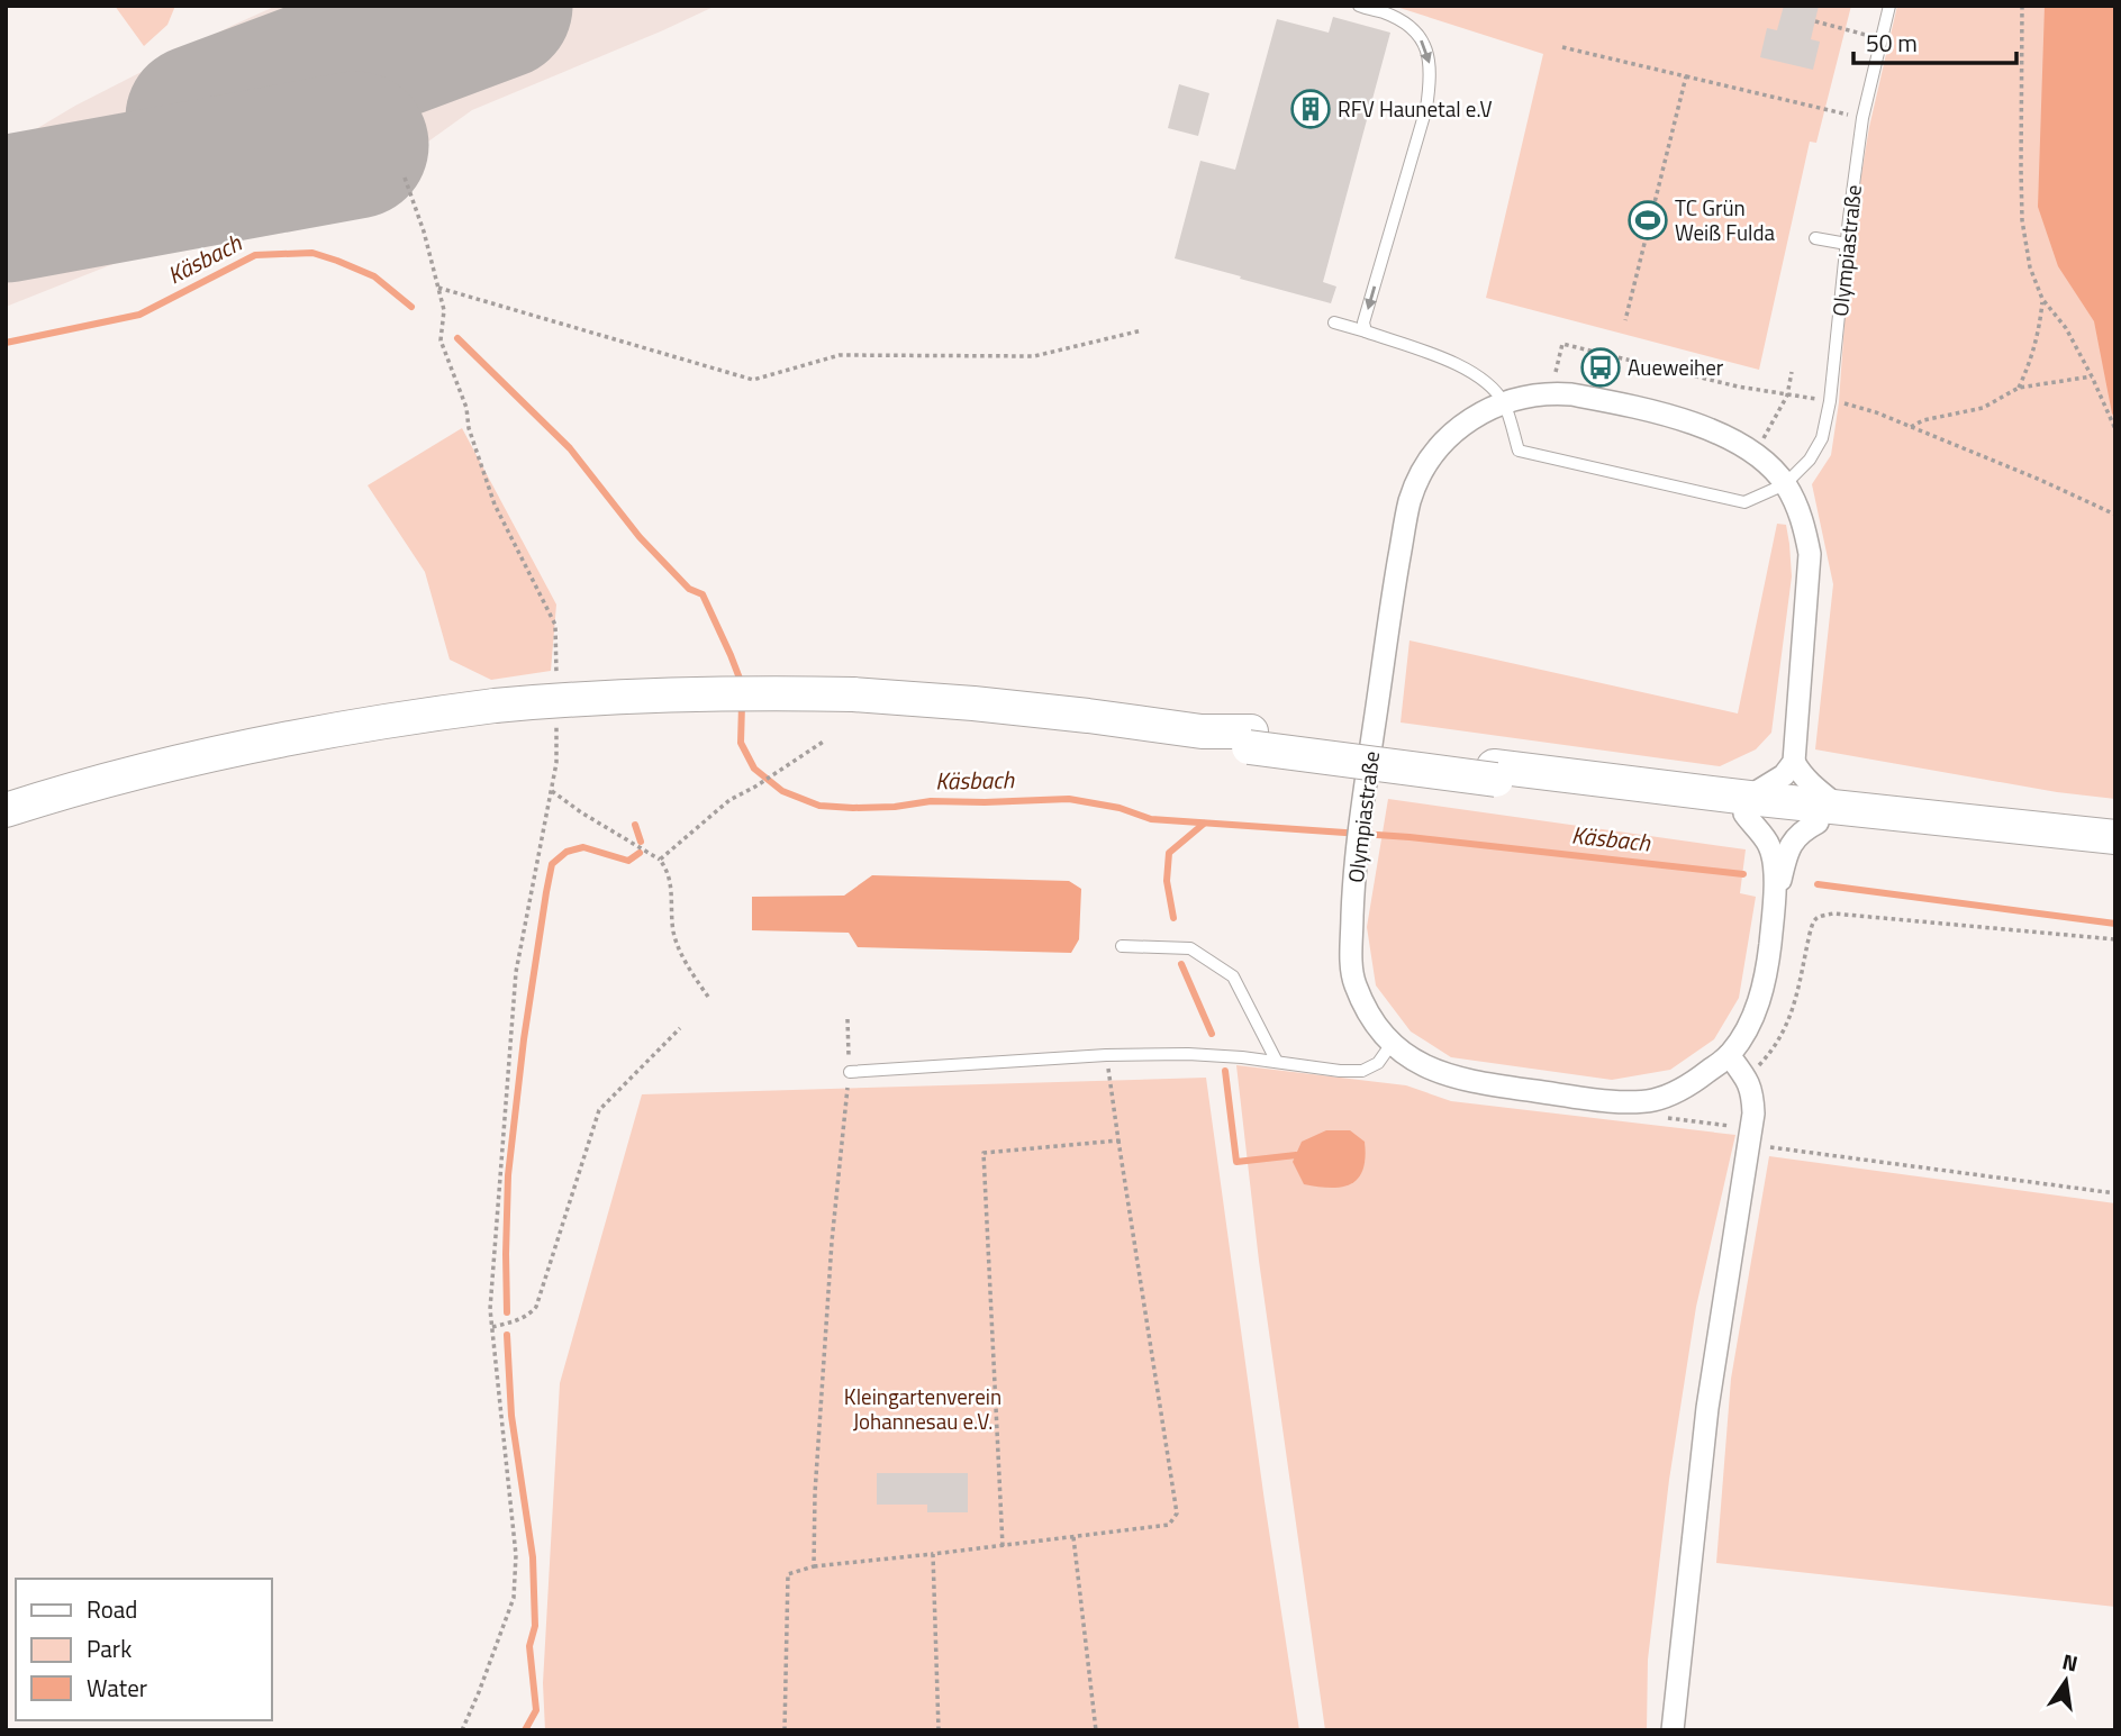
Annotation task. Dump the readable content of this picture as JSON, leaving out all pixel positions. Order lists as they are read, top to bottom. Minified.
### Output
{"streets":{"street":["Olympiastraße"]},"water":["Käsbach"],"parks":["Kleingartenverein Johannesau e.V."],"places":{"building":["RFV Haunetal e.V"],"sports":["TC Grün Weiß Fulda"],"bus stop":["Aueweiher"]},"legend":["Road","Park","Water"],"scale_bar":"50 m","north":"top"}
